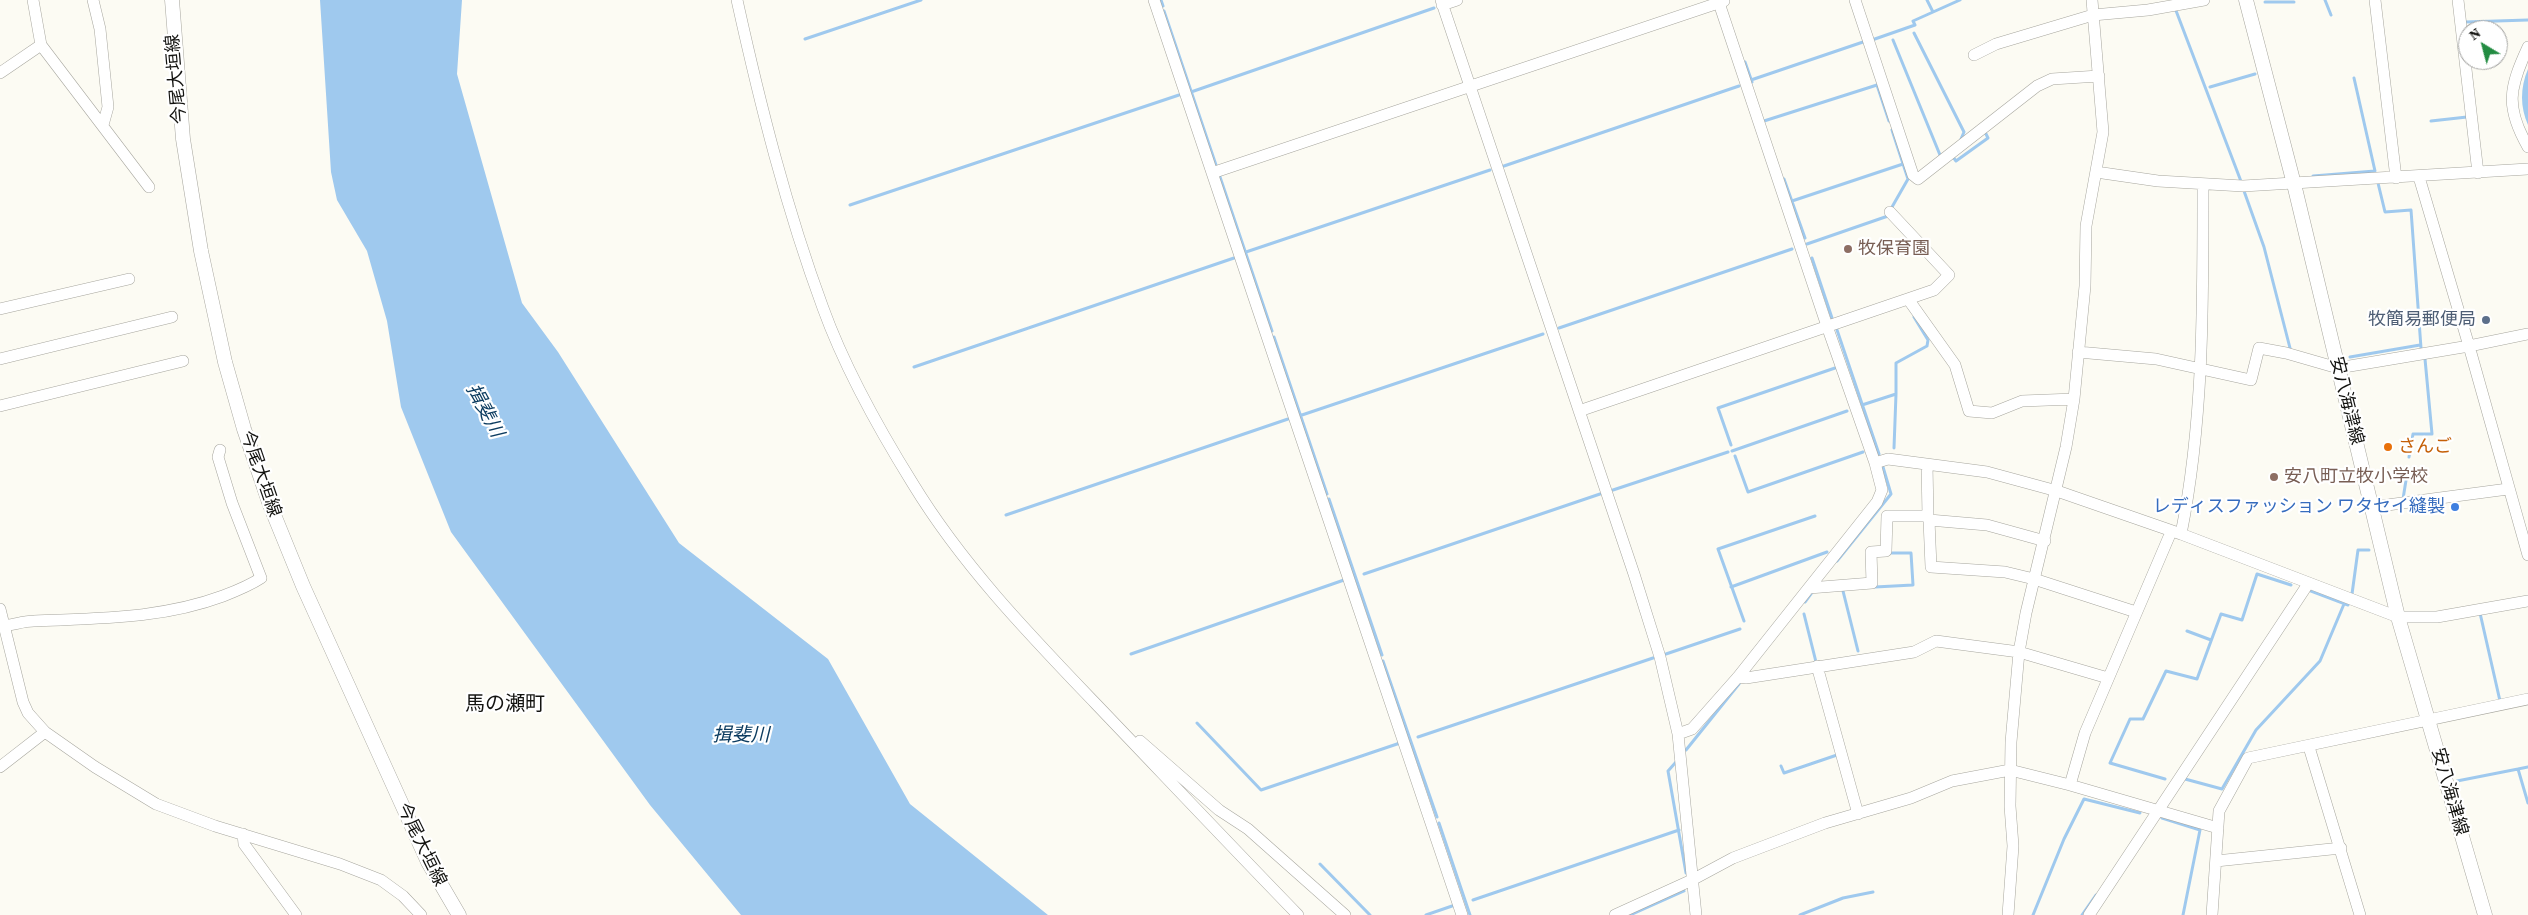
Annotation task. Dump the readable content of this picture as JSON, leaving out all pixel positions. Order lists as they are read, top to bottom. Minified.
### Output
{"streets":{"main road":["今尾大垣線","安八海津線"]},"districts":["馬の瀬町"],"water":["揖斐川"],"places":["牧保育園","牧簡易郵便局","さんご","安八町立牧小学校","レディスファッション ワタセイ縫製"],"north":"top left"}
